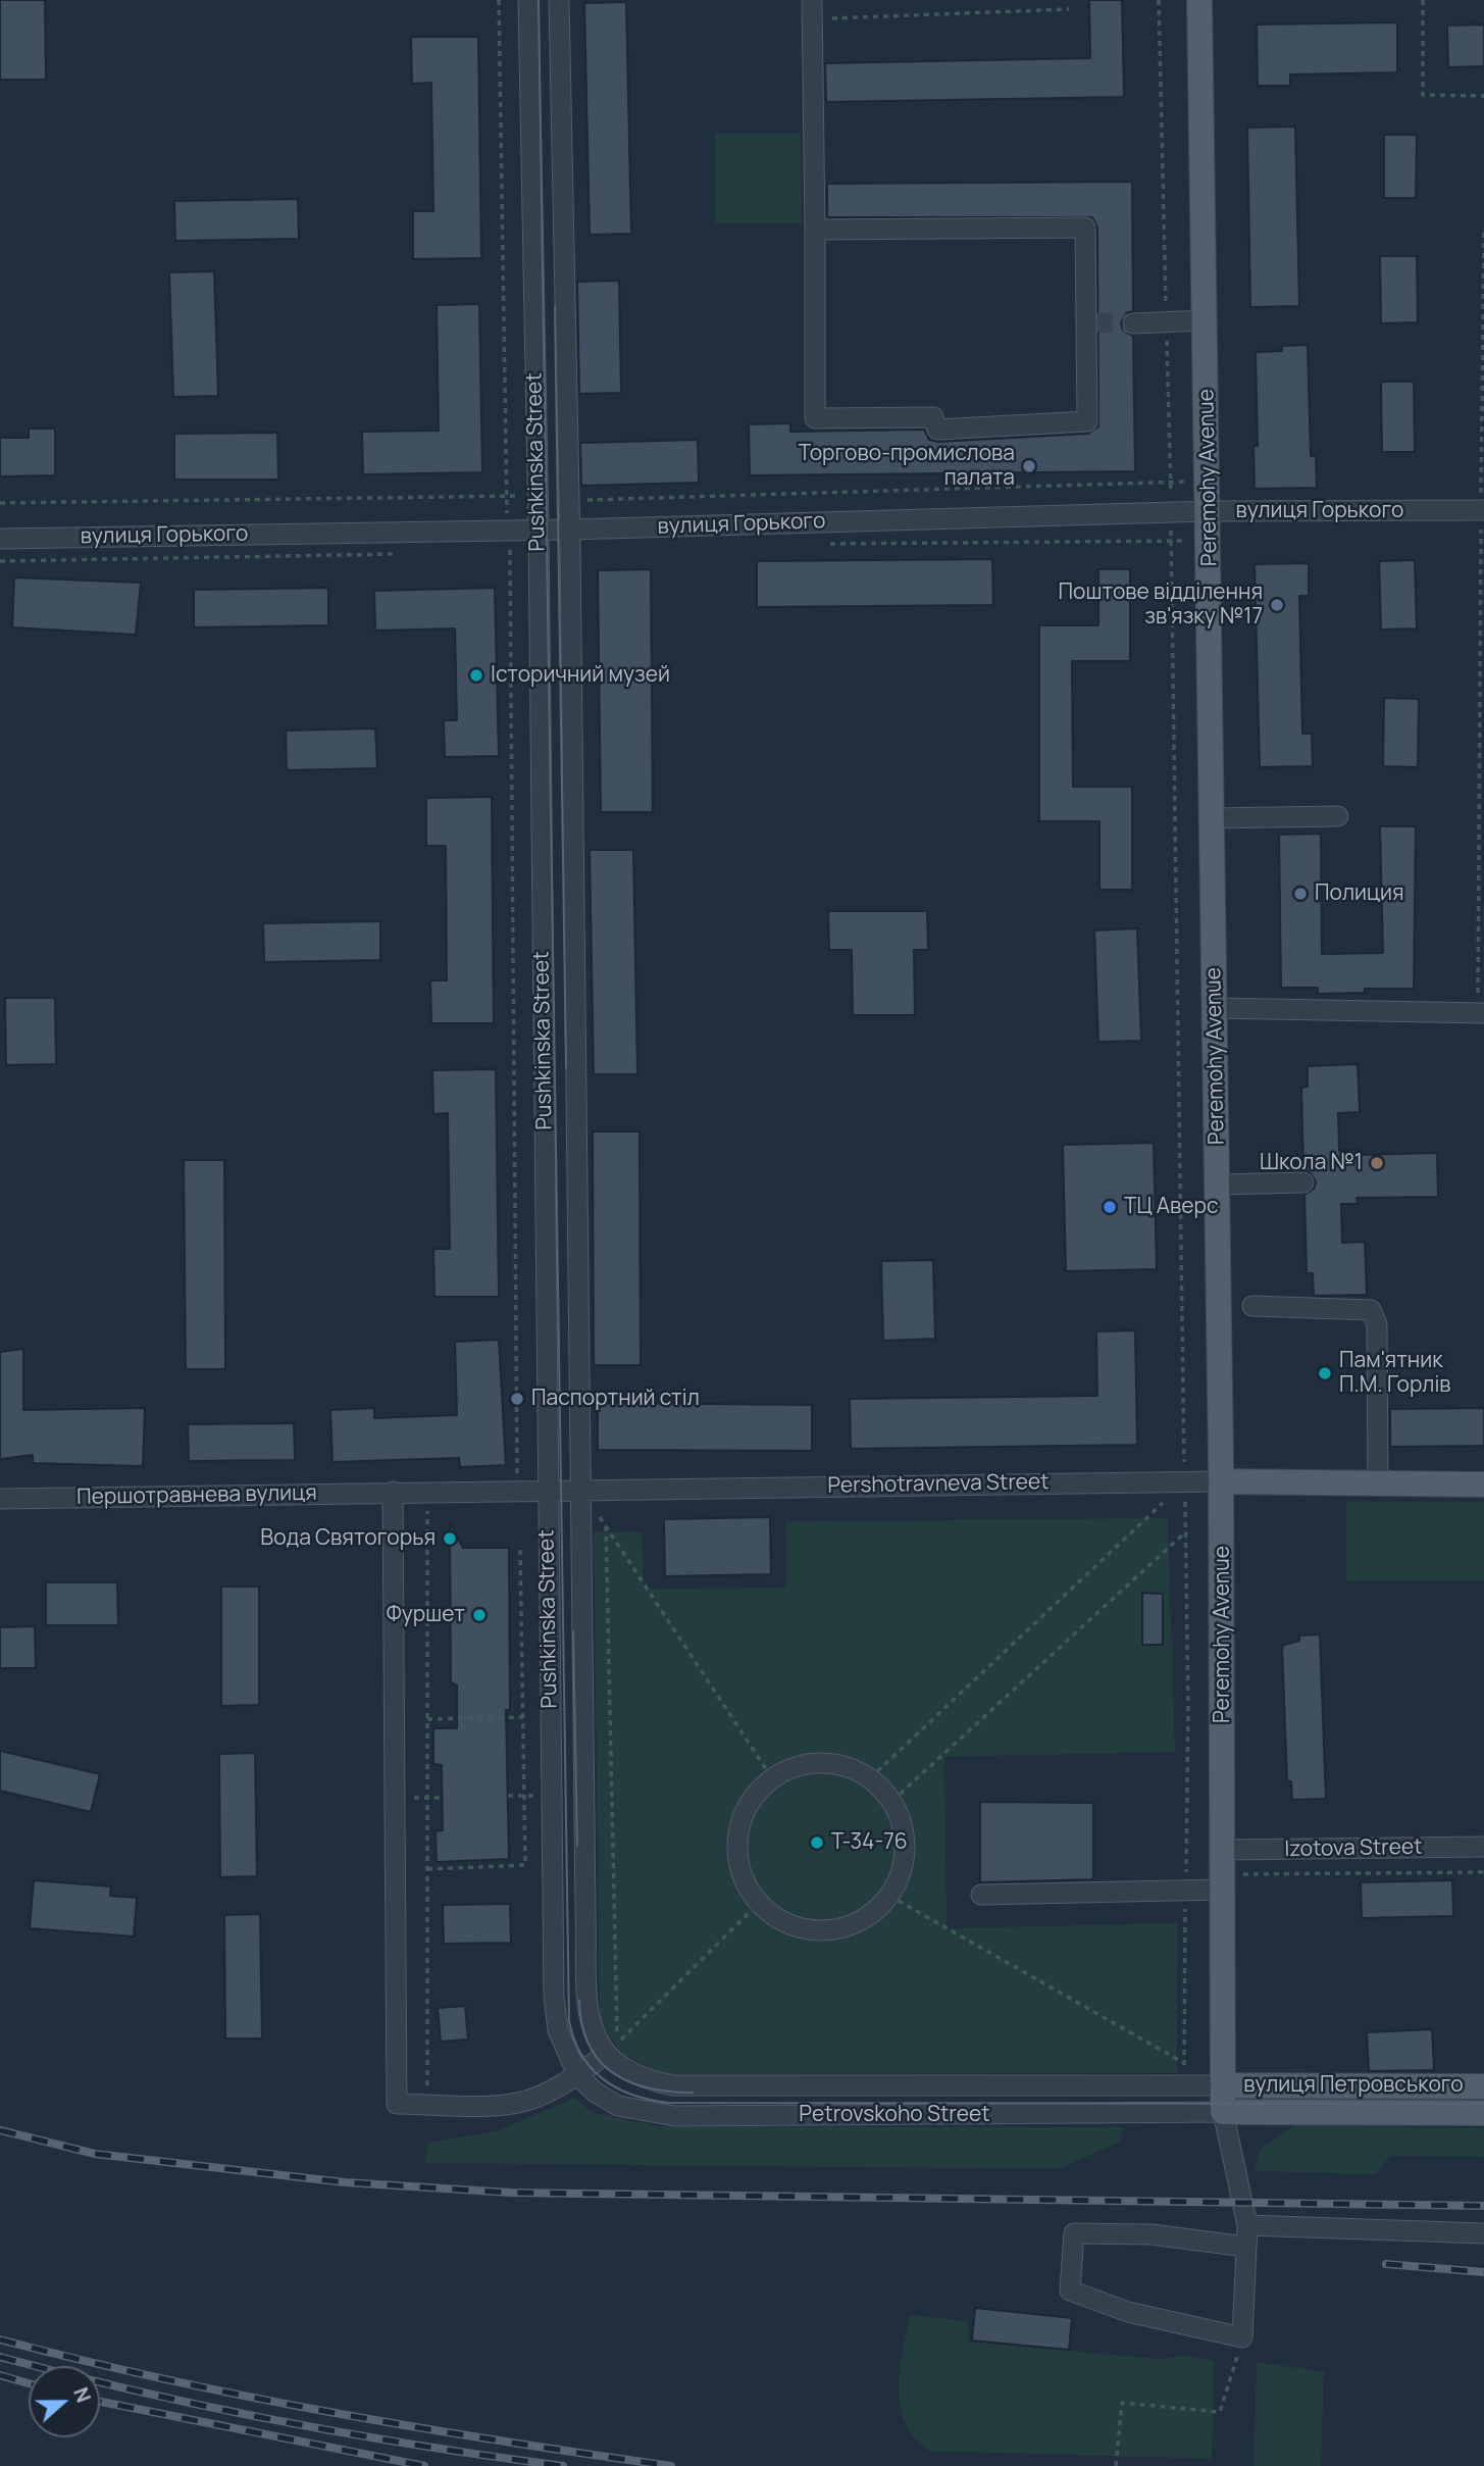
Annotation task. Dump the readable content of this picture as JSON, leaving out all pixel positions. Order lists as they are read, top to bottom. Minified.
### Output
{"streets":{"main road":["Peremohy Avenue","Pershotravneva Street","вулиця Петровського"],"street":["Pushkinska Street","вулиця Горького","Першотравнева вулиця","Izotova Street","Petrovskoho Street"]},"crossings":[["Pushkinska Street","вулиця Горького"],["Pushkinska Street","Pershotravneva Street"],["Pushkinska Street","Petrovskoho Street"],["Peremohy Avenue","вулиця Горького"],["Peremohy Avenue","Pershotravneva Street"],["Peremohy Avenue","Izotova Street"],["Peremohy Avenue","вулиця Петровського"],["Peremohy Avenue","Petrovskoho Street"],["Pershotravneva Street","Першотравнева вулиця"],["вулиця Петровського","Petrovskoho Street"]],"places":["Торгово-промислова палата","Поштове відділення зв'язку №17","Історичний музей","Полиция","Школа №1","ТЦ Аверс","Пам'ятник П.М. Горлів","Паспортний стіл","Вода Святогорья","Фуршет","Т-34-76"],"north":"right"}
